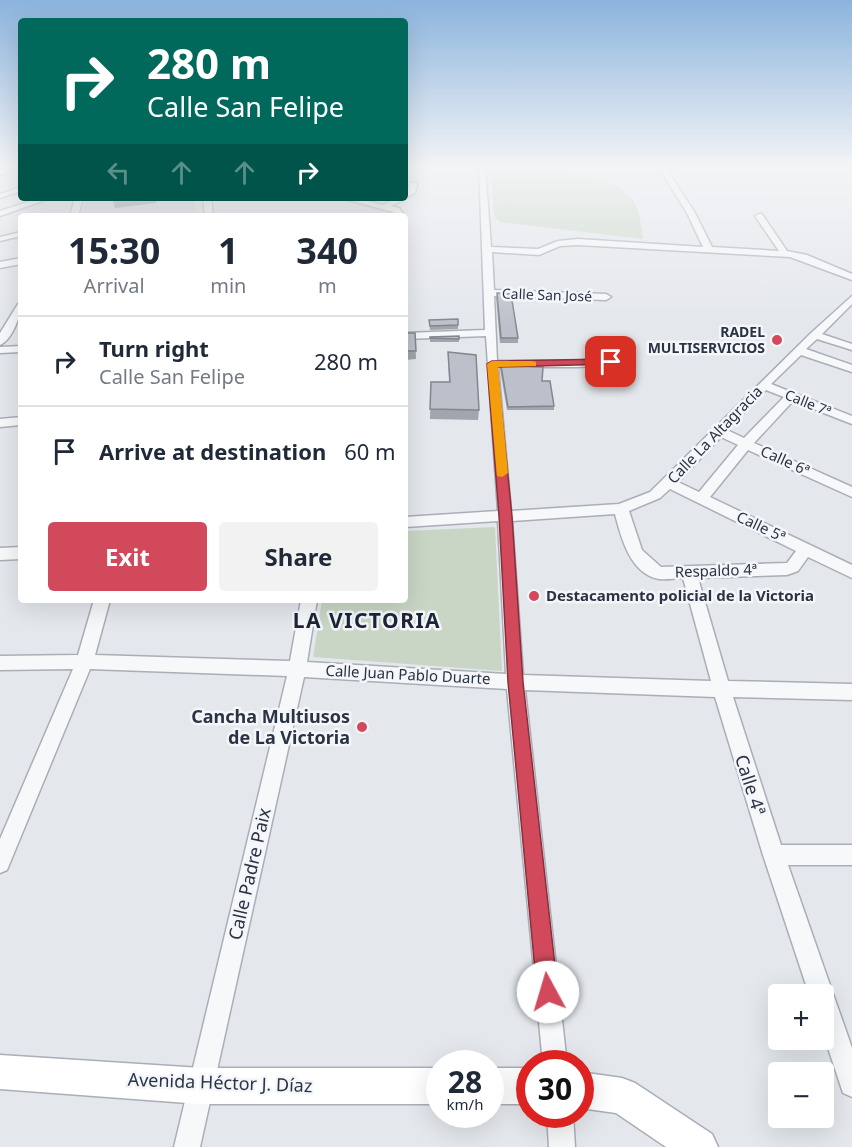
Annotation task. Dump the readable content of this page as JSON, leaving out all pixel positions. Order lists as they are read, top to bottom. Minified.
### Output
{"streets":{"main road":["Avenida Héctor J. Díaz"],"street":["Calle San José","Calle 7ª","Calle La Altagracia","Calle 6ª","Calle 5ª","Respaldo 4ª","Calle Juan Pablo Duarte","Calle 4ª","Calle Padre Paix"]},"crossings":[["Calle 7ª","Calle La Altagracia"],["Calle La Altagracia","Calle 6ª"],["Calle La Altagracia","Calle 5ª"],["Calle La Altagracia","Respaldo 4ª"],["Calle 5ª","Respaldo 4ª"],["Respaldo 4ª","Calle 4ª"],["Calle Juan Pablo Duarte","Calle 4ª"],["Calle Juan Pablo Duarte","Calle Padre Paix"],["Calle Padre Paix","Avenida Héctor J. Díaz"]],"districts":["LA VICTORIA"],"places":["RADEL MULTISERVICIOS","Destacamento policial de la Victoria","Cancha Multiusos de La Victoria"],"page":{"turn":["280 m","Calle San Felipe"],"eta":["15:30","Arrival","1","min","340","m"],"list":[{"name":"Turn right","note":"Calle San Felipe","value":"280 m"},{"name":"Arrive at destination","value":"60 m"}],"buttons":["Exit","Share"],"map_buttons":["+","−"],"speed":"28 km/h","limit":"30"}}
